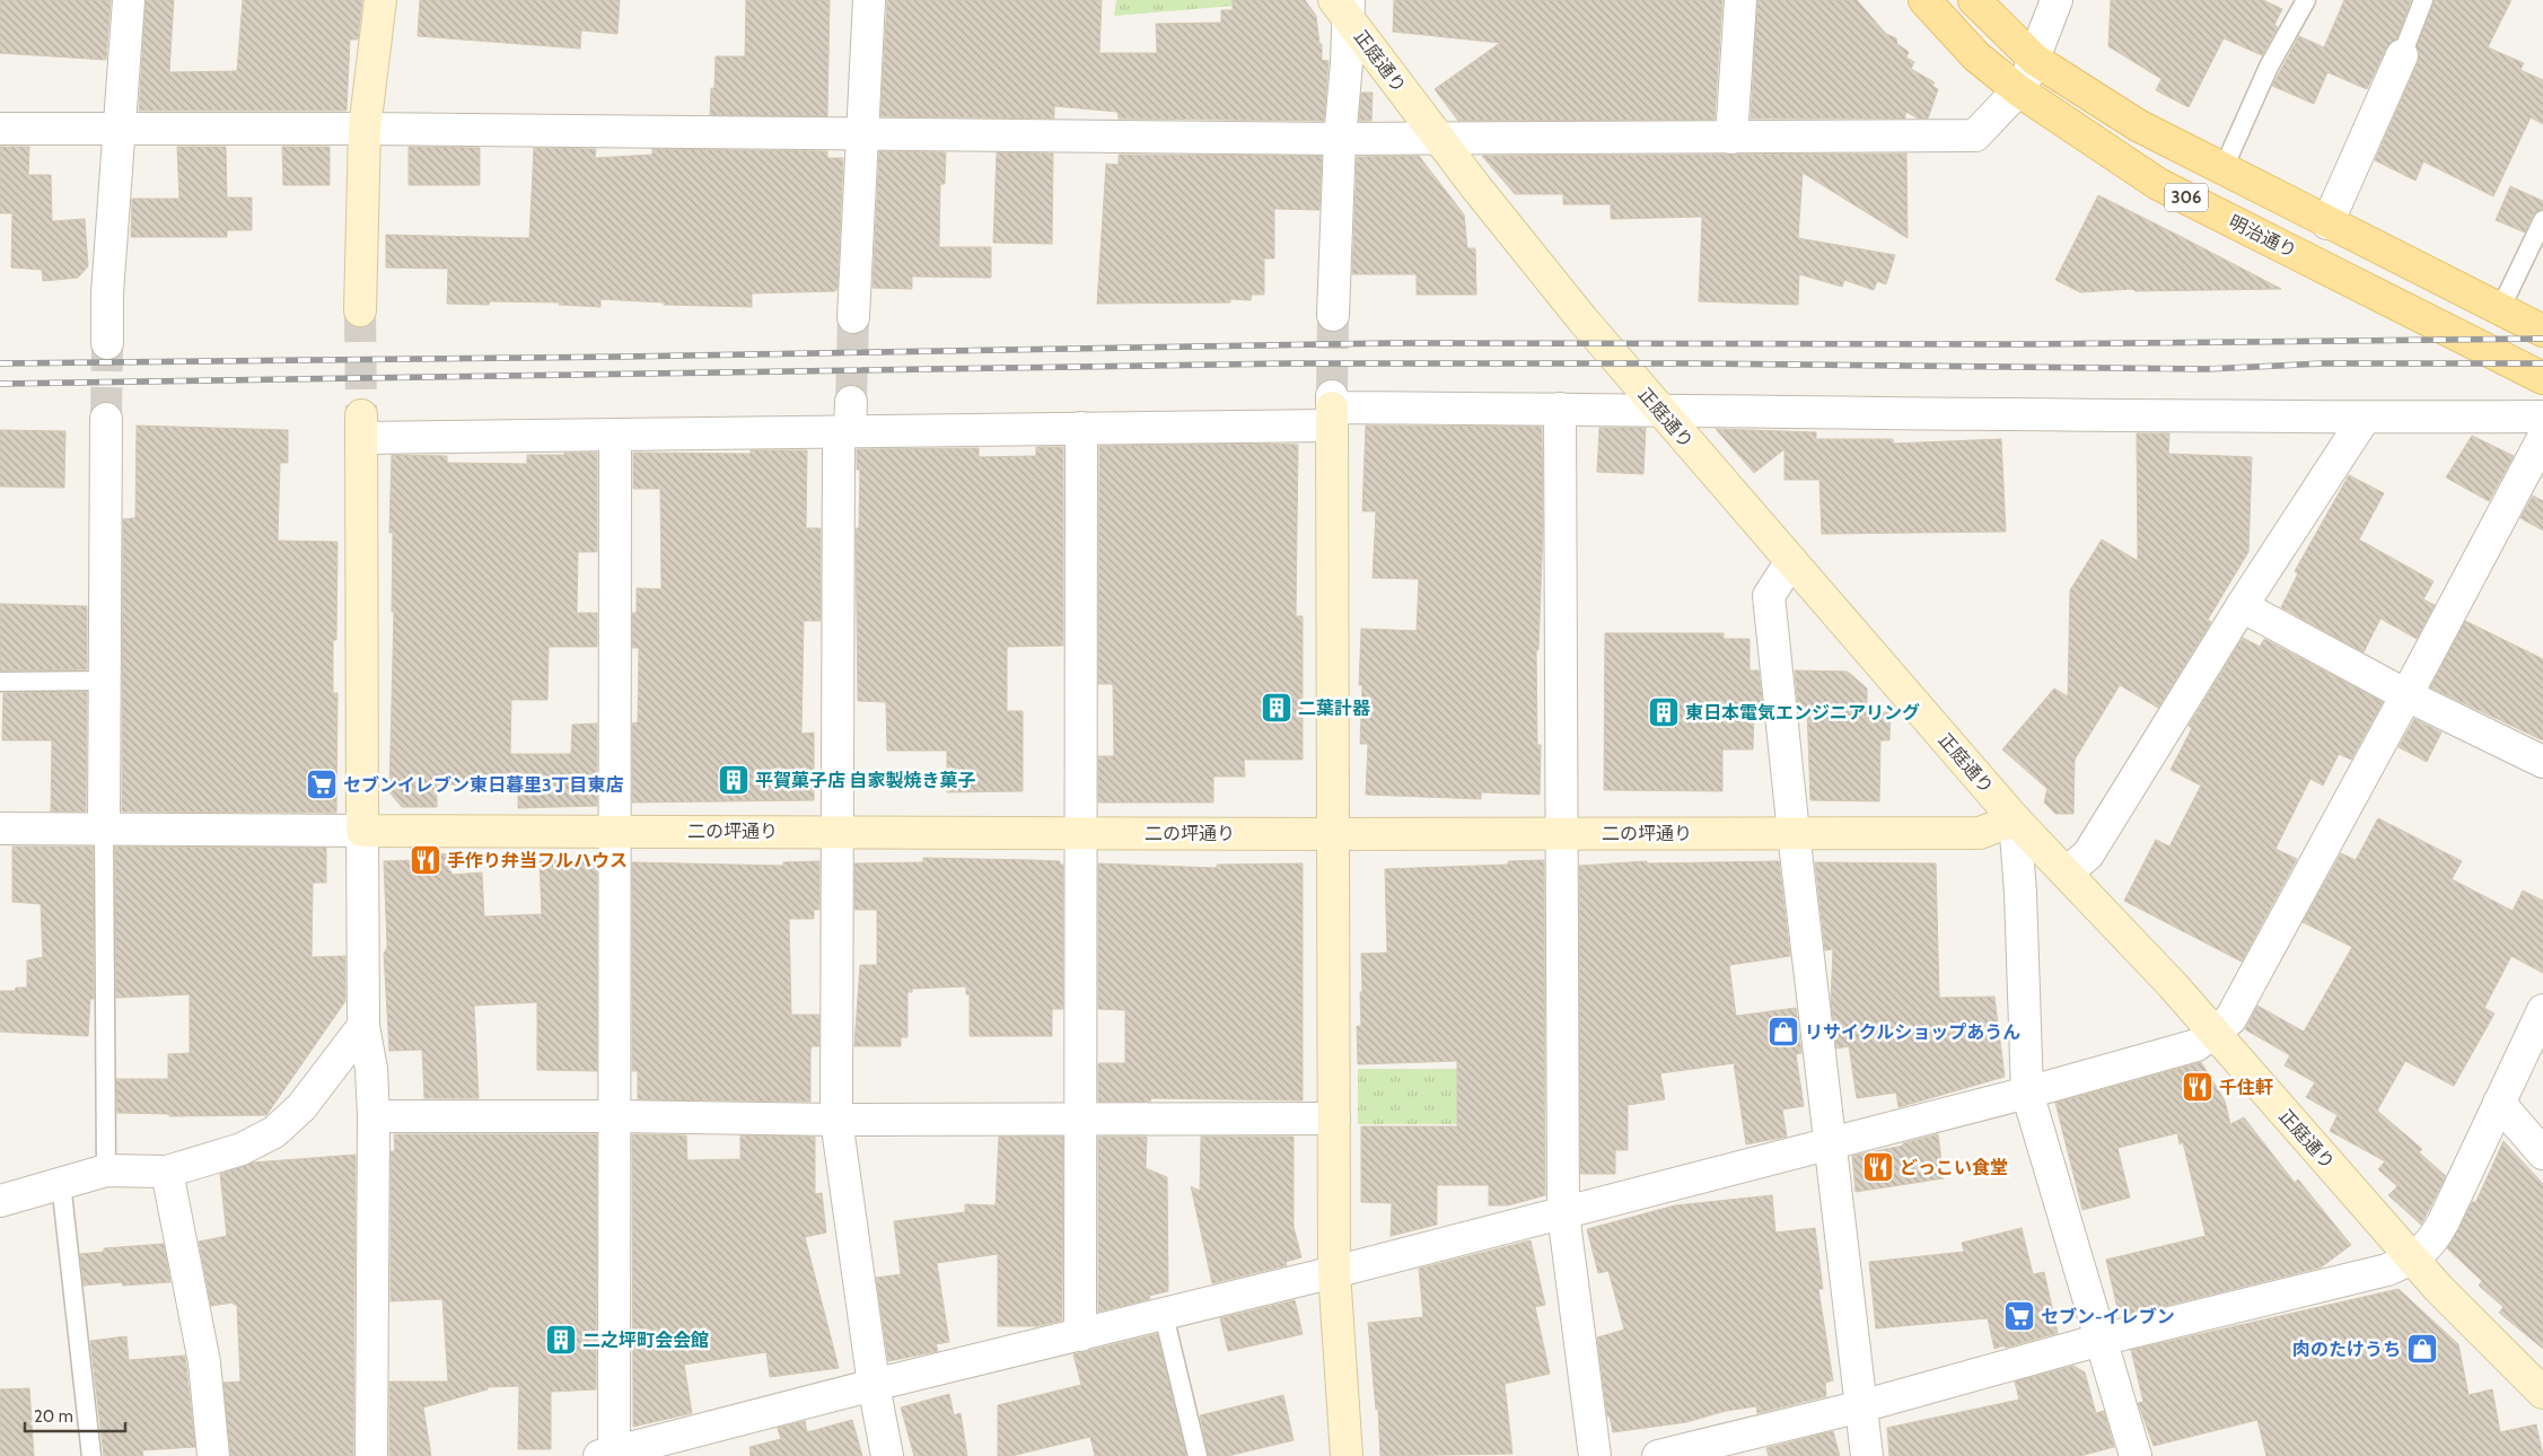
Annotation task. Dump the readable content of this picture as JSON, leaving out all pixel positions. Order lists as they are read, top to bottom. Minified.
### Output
{"streets":{"main road":["306","明治通り"],"street":["正庭通り","二の坪通り"]},"crossings":[["正庭通り","二の坪通り"]],"places":{"building":["二葉計器","東日本電気エンジニアリング","平賀菓子店 自家製焼き菓子","二之坪町会会館"],"supermarket":["セブンイレブン東日暮里3丁目東店","セブン-イレブン"],"restaurant":["手作り弁当フルハウス","千住軒","どっこい食堂"],"shop":["リサイクルショップあうん","肉のたけうち"]},"scale_bar":"20 m"}
